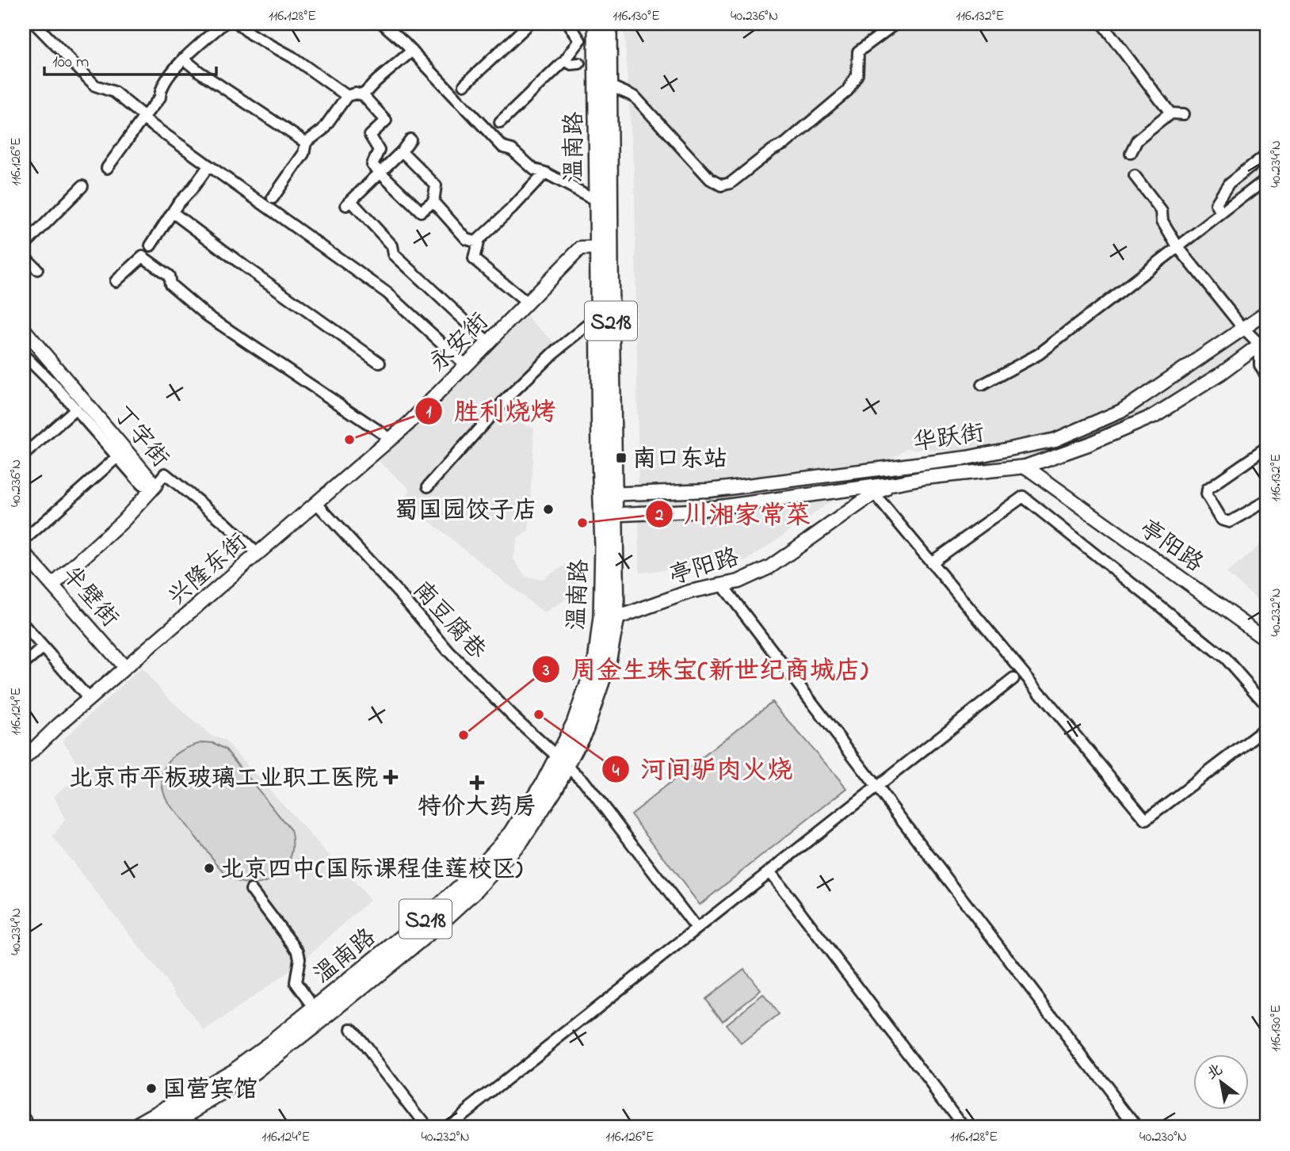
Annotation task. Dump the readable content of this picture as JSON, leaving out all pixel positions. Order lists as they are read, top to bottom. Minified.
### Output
{"streets":{"main road":["温南路","S218"],"street":["永安街","丁字街","华跃街","亭阳路","兴隆东街","半壁街","南豆腐巷"]},"crossings":[["温南路","永安街"],["温南路","华跃街"],["温南路","亭阳路"],["温南路","南豆腐巷"],["永安街","兴隆东街"],["永安街","南豆腐巷"],["丁字街","半壁街"],["华跃街","亭阳路"],["兴隆东街","半壁街"],["兴隆东街","南豆腐巷"]],"places":{"other":["胜利烧烤","蜀国园饺子店","川湘家常菜","河间驴肉火烧","周金生珠宝(新世纪商城店)","北京四中(国际课程佳莲校区)","国营宾馆"],"transit":["南口东站"],"health":["北京市平板玻璃工业职工医院","特价大药房"]},"scale_bar":"100 m","north":"top left","coordinates":["116.128°E","116.130°E","40.236°N","116.132°E","116.126°E","40.234°N","40.232°N","116.124°E","40.230°N"]}
